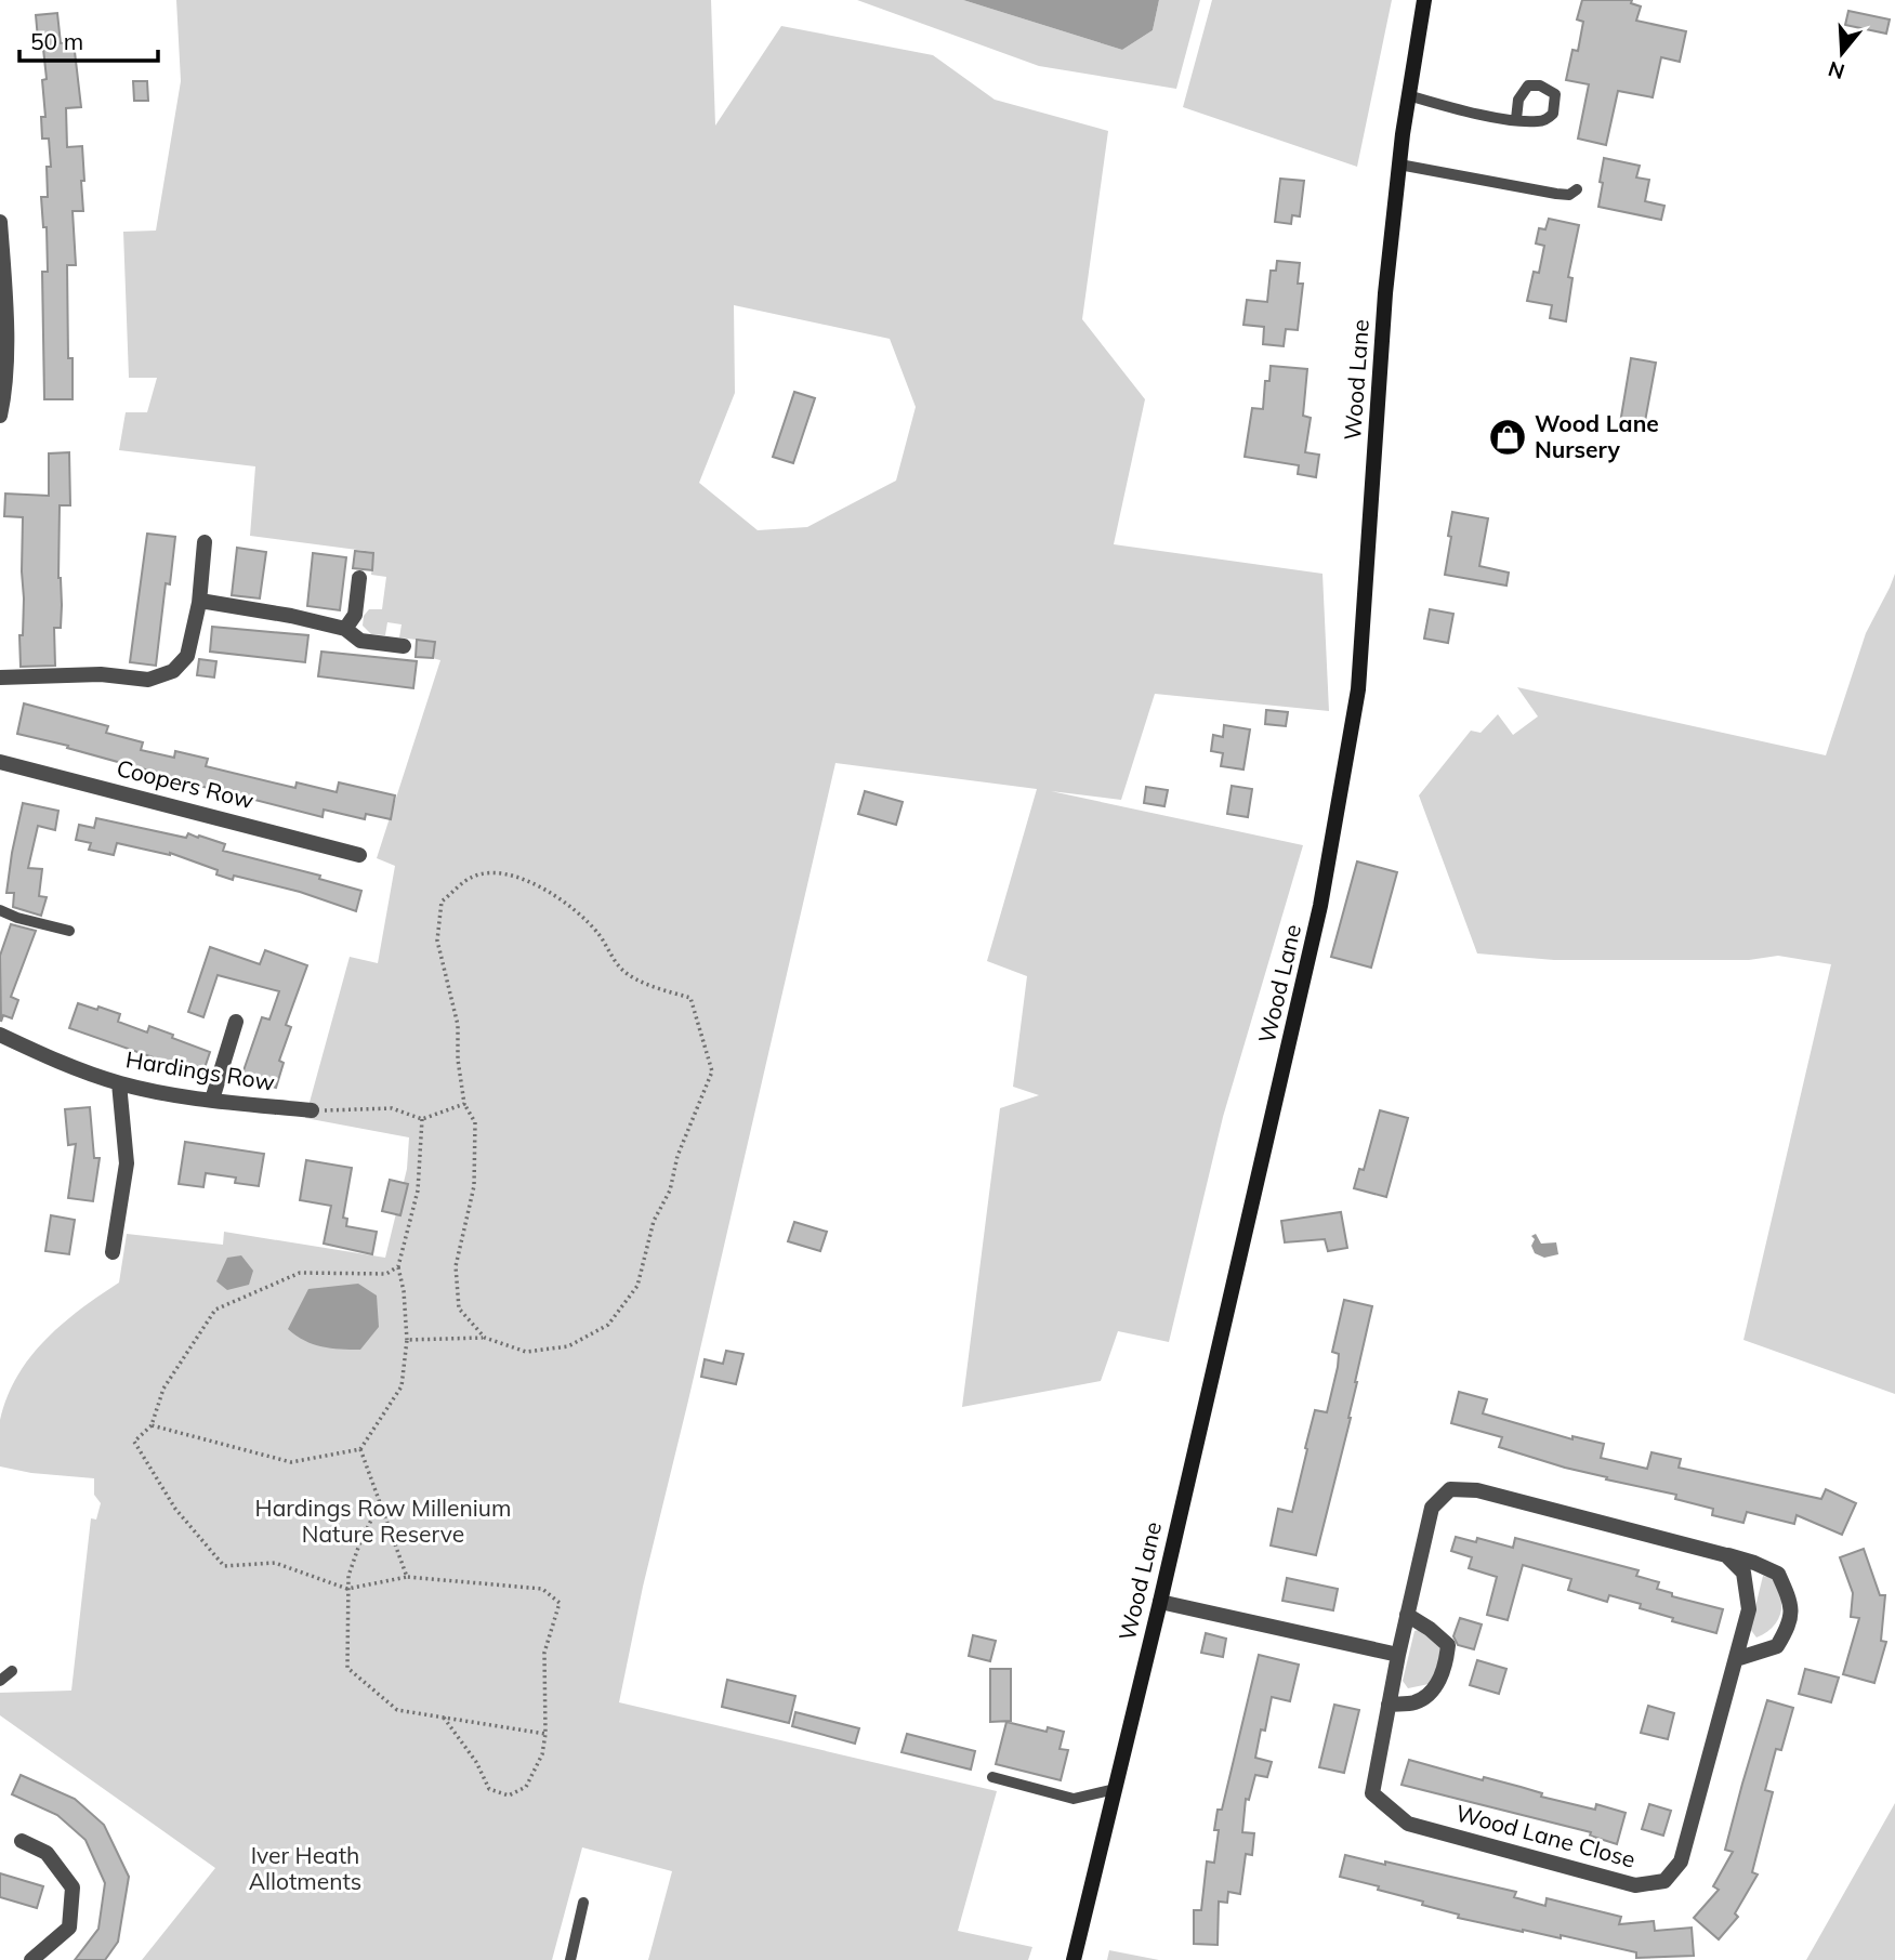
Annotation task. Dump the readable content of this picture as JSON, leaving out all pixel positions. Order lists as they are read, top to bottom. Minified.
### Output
{"streets":{"street":["Wood Lane","Coopers Row","Hardings Row","Wood Lane Close"]},"parks":["Hardings Row Millenium Nature Reserve","Iver Heath Allotments"],"places":{"shop":["Wood Lane Nursery"]},"scale_bar":"50 m","north":"bottom"}
